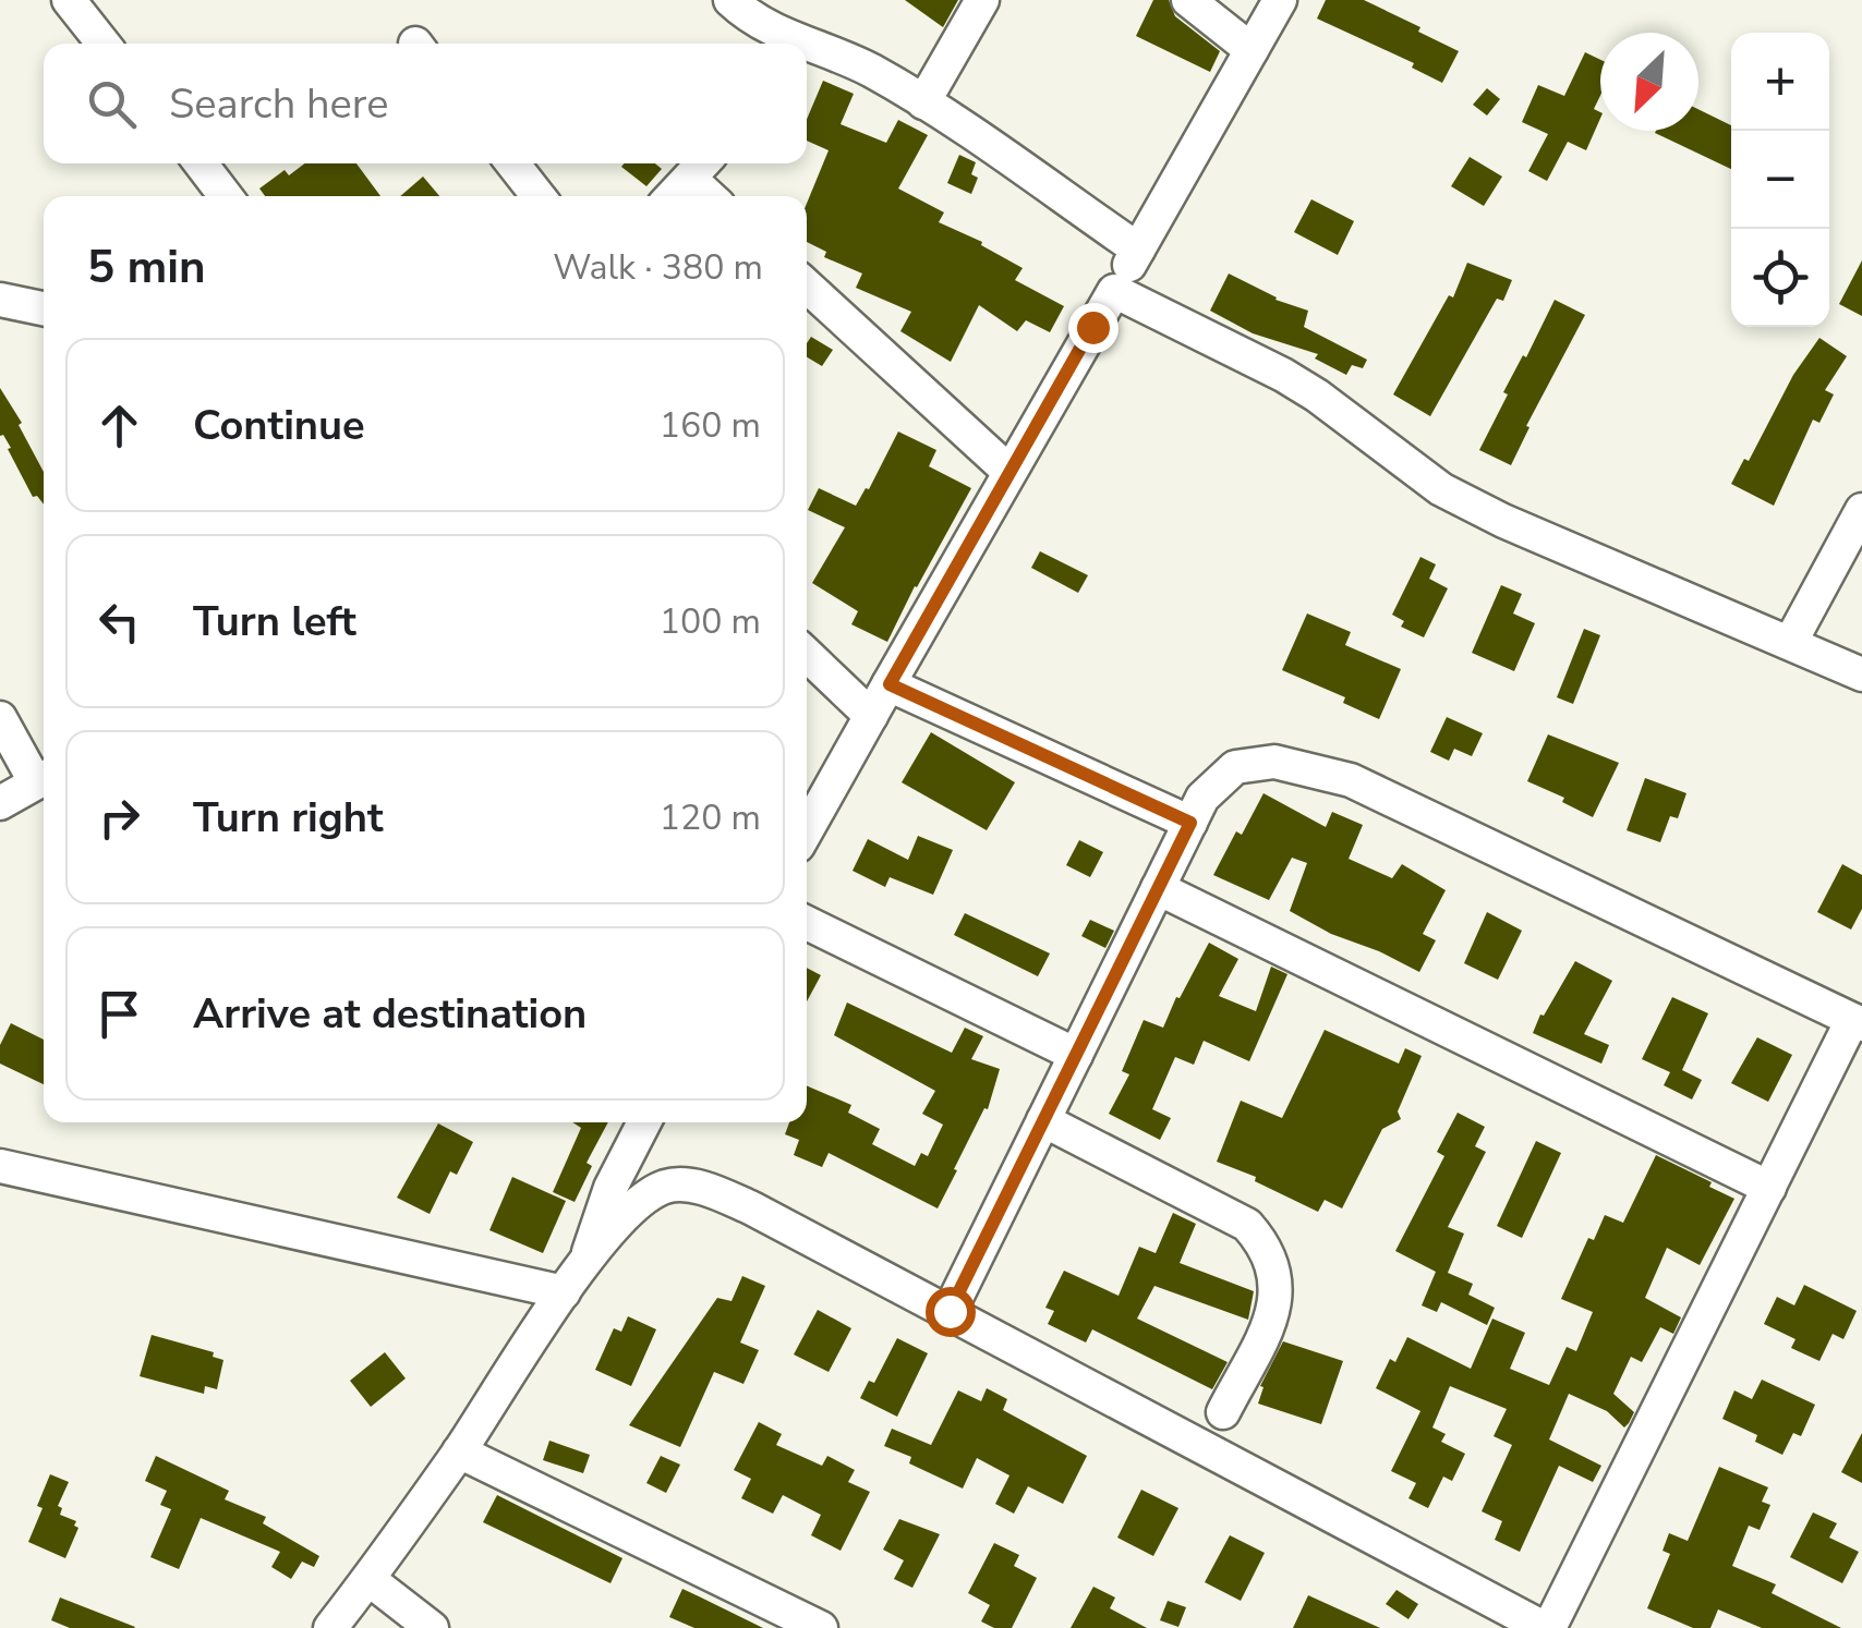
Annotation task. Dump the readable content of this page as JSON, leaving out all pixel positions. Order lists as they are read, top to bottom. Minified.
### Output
{"north":"bottom left","page":{"map_buttons":["+","−"],"search":"Search here","heading":["5 min","Walk · 380 m"],"list":[["Continue","160 m"],["Turn left","100 m"],["Turn right","120 m"],"Arrive at destination"]}}
